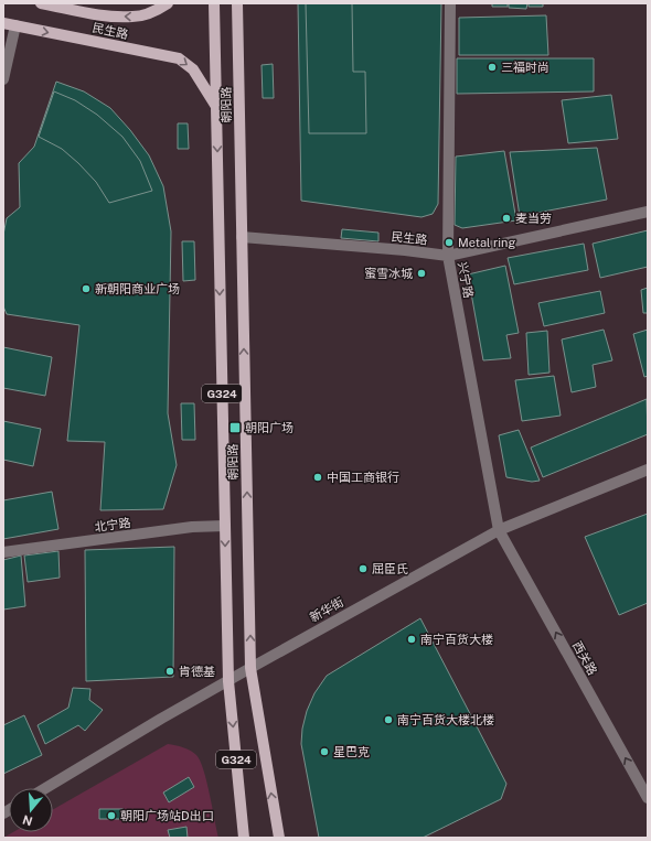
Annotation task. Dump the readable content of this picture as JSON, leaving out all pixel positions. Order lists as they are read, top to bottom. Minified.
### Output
{"streets":{"main road":["民生路","朝阳路","G324"],"street":["兴宁路","北宁路","新华街","西关路"]},"crossings":[["民生路","朝阳路"],["民生路","兴宁路"],["朝阳路","北宁路"],["朝阳路","新华街"],["兴宁路","新华街"],["兴宁路","西关路"],["新华街","西关路"]],"one_way":["西关路"],"places":{"other":["三福时尚","麦当劳","Metal ring","蜜雪冰城","新朝阳商业广场","中国工商银行","屈臣氏","南宁百货大楼","肯德基","南宁百货大楼北楼","星巴克","朝阳广场站D出口"],"transit":["朝阳广场"]},"north":"bottom"}
